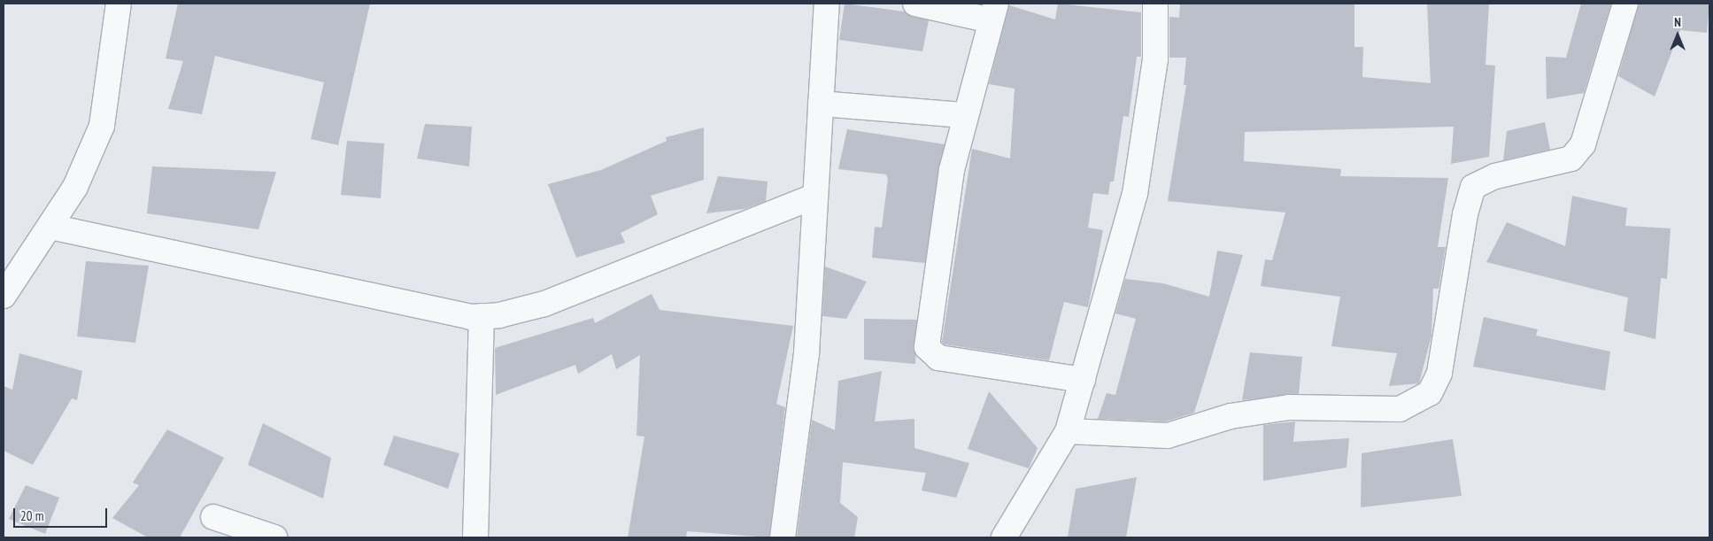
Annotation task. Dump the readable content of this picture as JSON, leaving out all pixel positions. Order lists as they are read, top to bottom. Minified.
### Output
{"scale_bar":"20 m","north":"top"}
